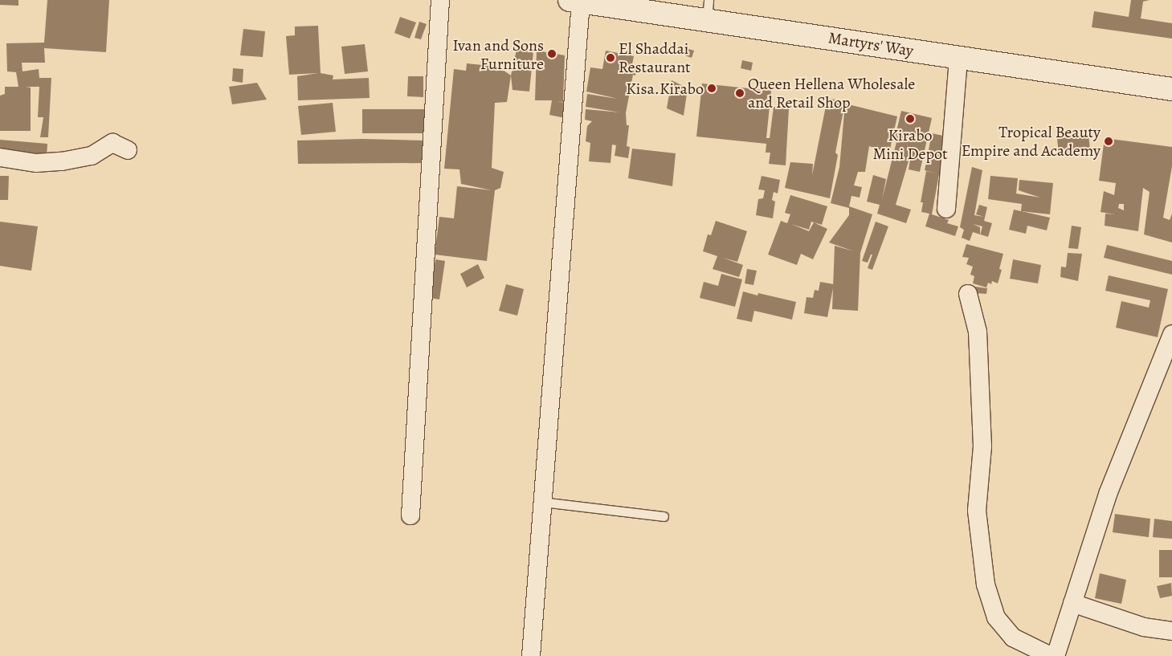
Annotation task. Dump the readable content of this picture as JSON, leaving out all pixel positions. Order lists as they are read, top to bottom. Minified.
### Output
{"streets":{"main road":["Martyrs' Way"]},"places":["Ivan and Sons Furniture","El Shaddai Restaurant","Kisa.Kirabo","Queen Hellena Wholesale and Retail Shop","Kirabo Mini Depot","Tropical Beauty Empire and Academy"]}
